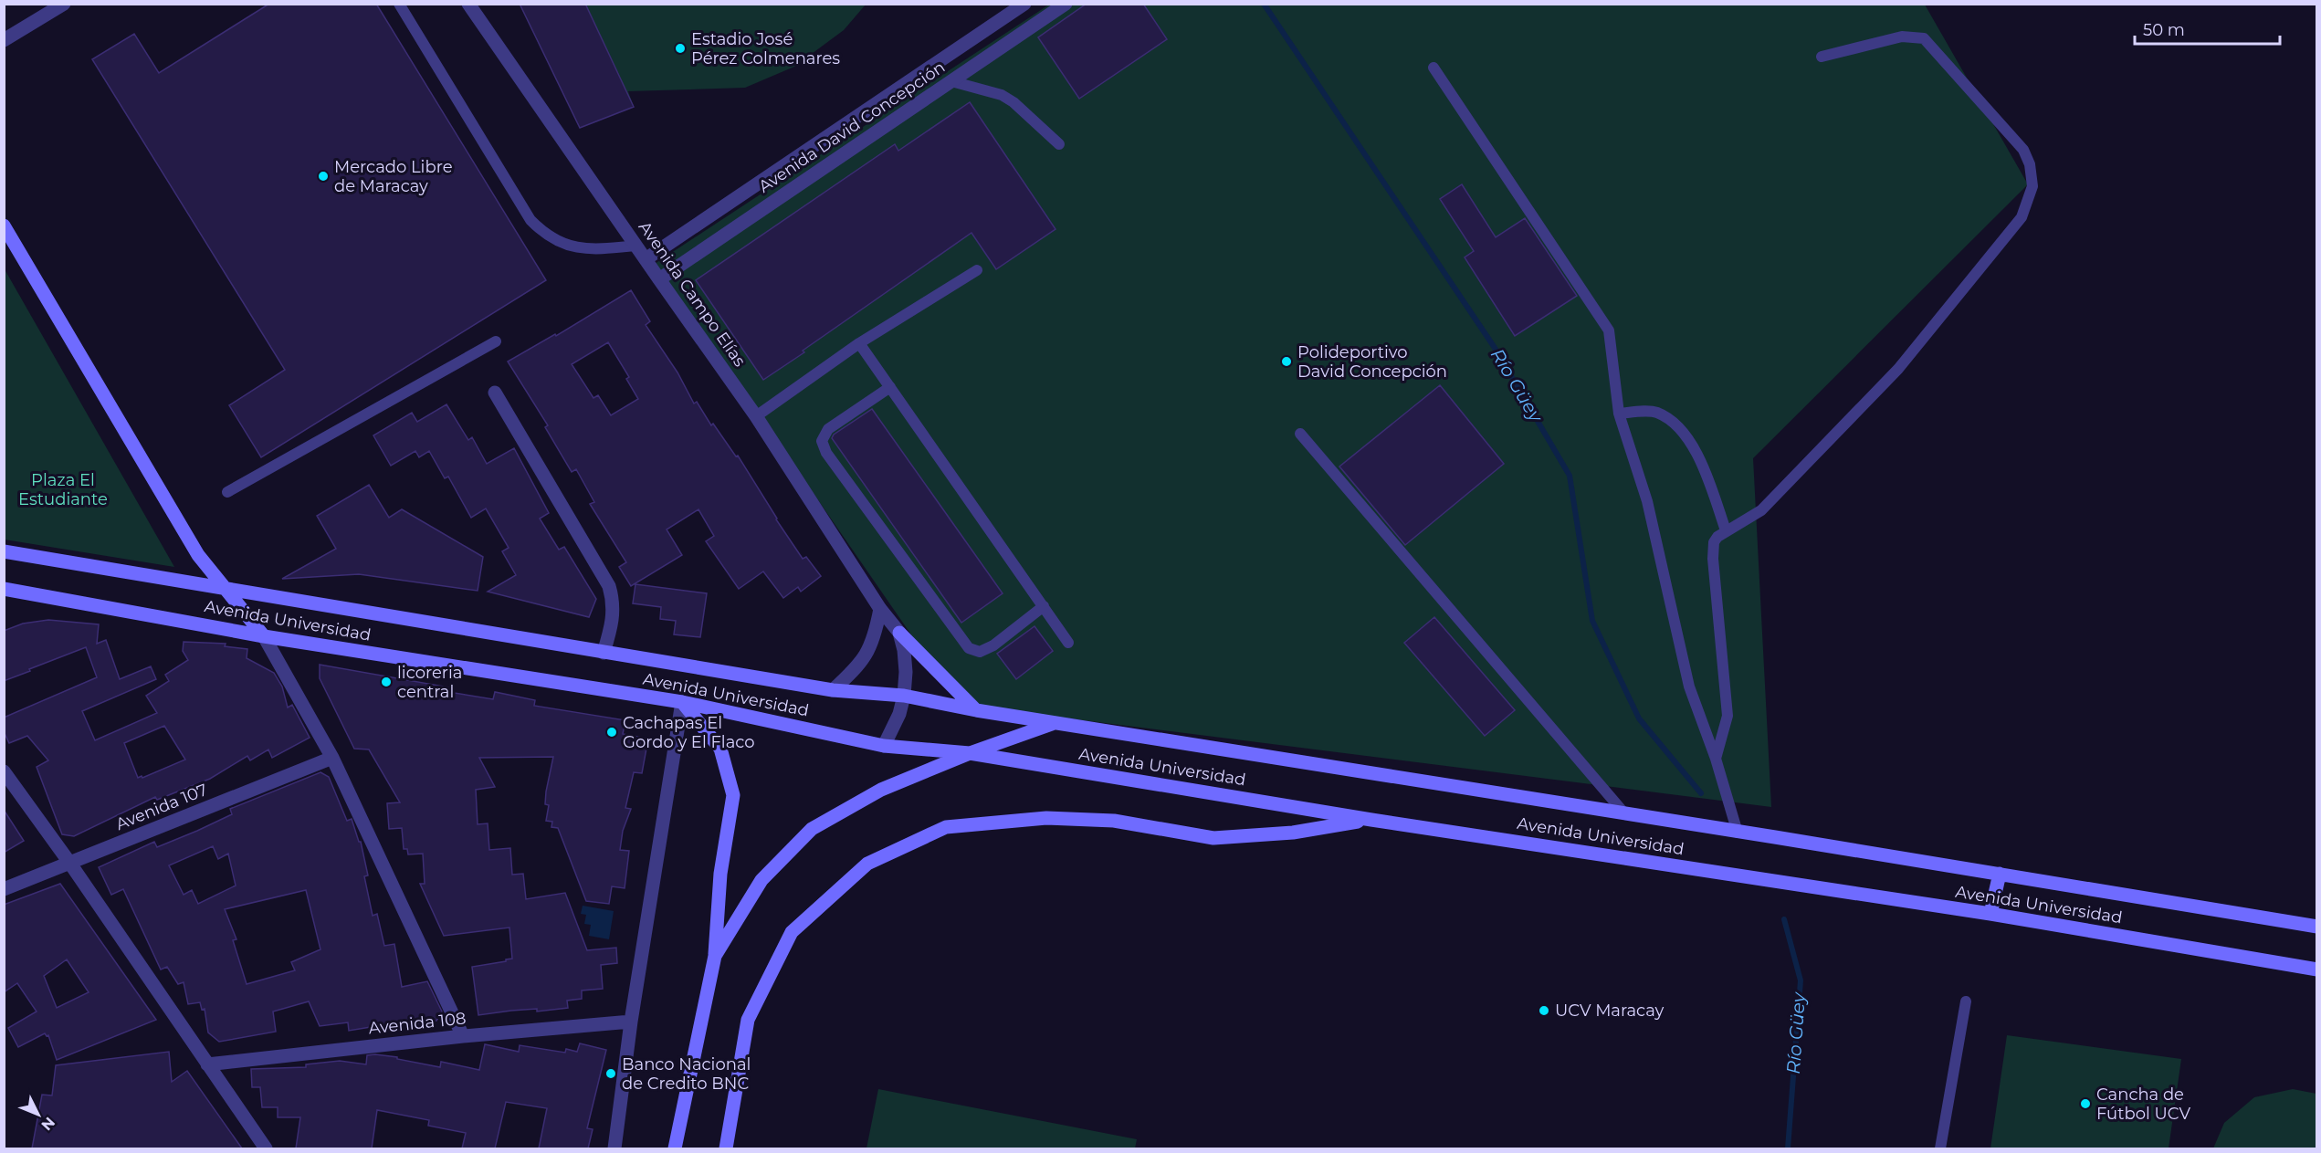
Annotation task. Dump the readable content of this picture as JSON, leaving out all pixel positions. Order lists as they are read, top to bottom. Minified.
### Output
{"streets":{"street":["Avenida David Concepción","Avenida Campo Elías","Avenida Universidad","Avenida 107","Avenida 108"]},"crossings":[["Avenida David Concepción","Avenida Campo Elías"]],"water":["Río Güey"],"parks":["Plaza El Estudiante"],"places":["Estadio José Pérez Colmenares","Mercado Libre de Maracay","Polideportivo David Concepción","licoreria central","Cachapas El Gordo y El Flaco","UCV Maracay","Banco Nacional de Credito BNC","Cancha de Fútbol UCV"],"scale_bar":"50 m","north":"bottom right"}
